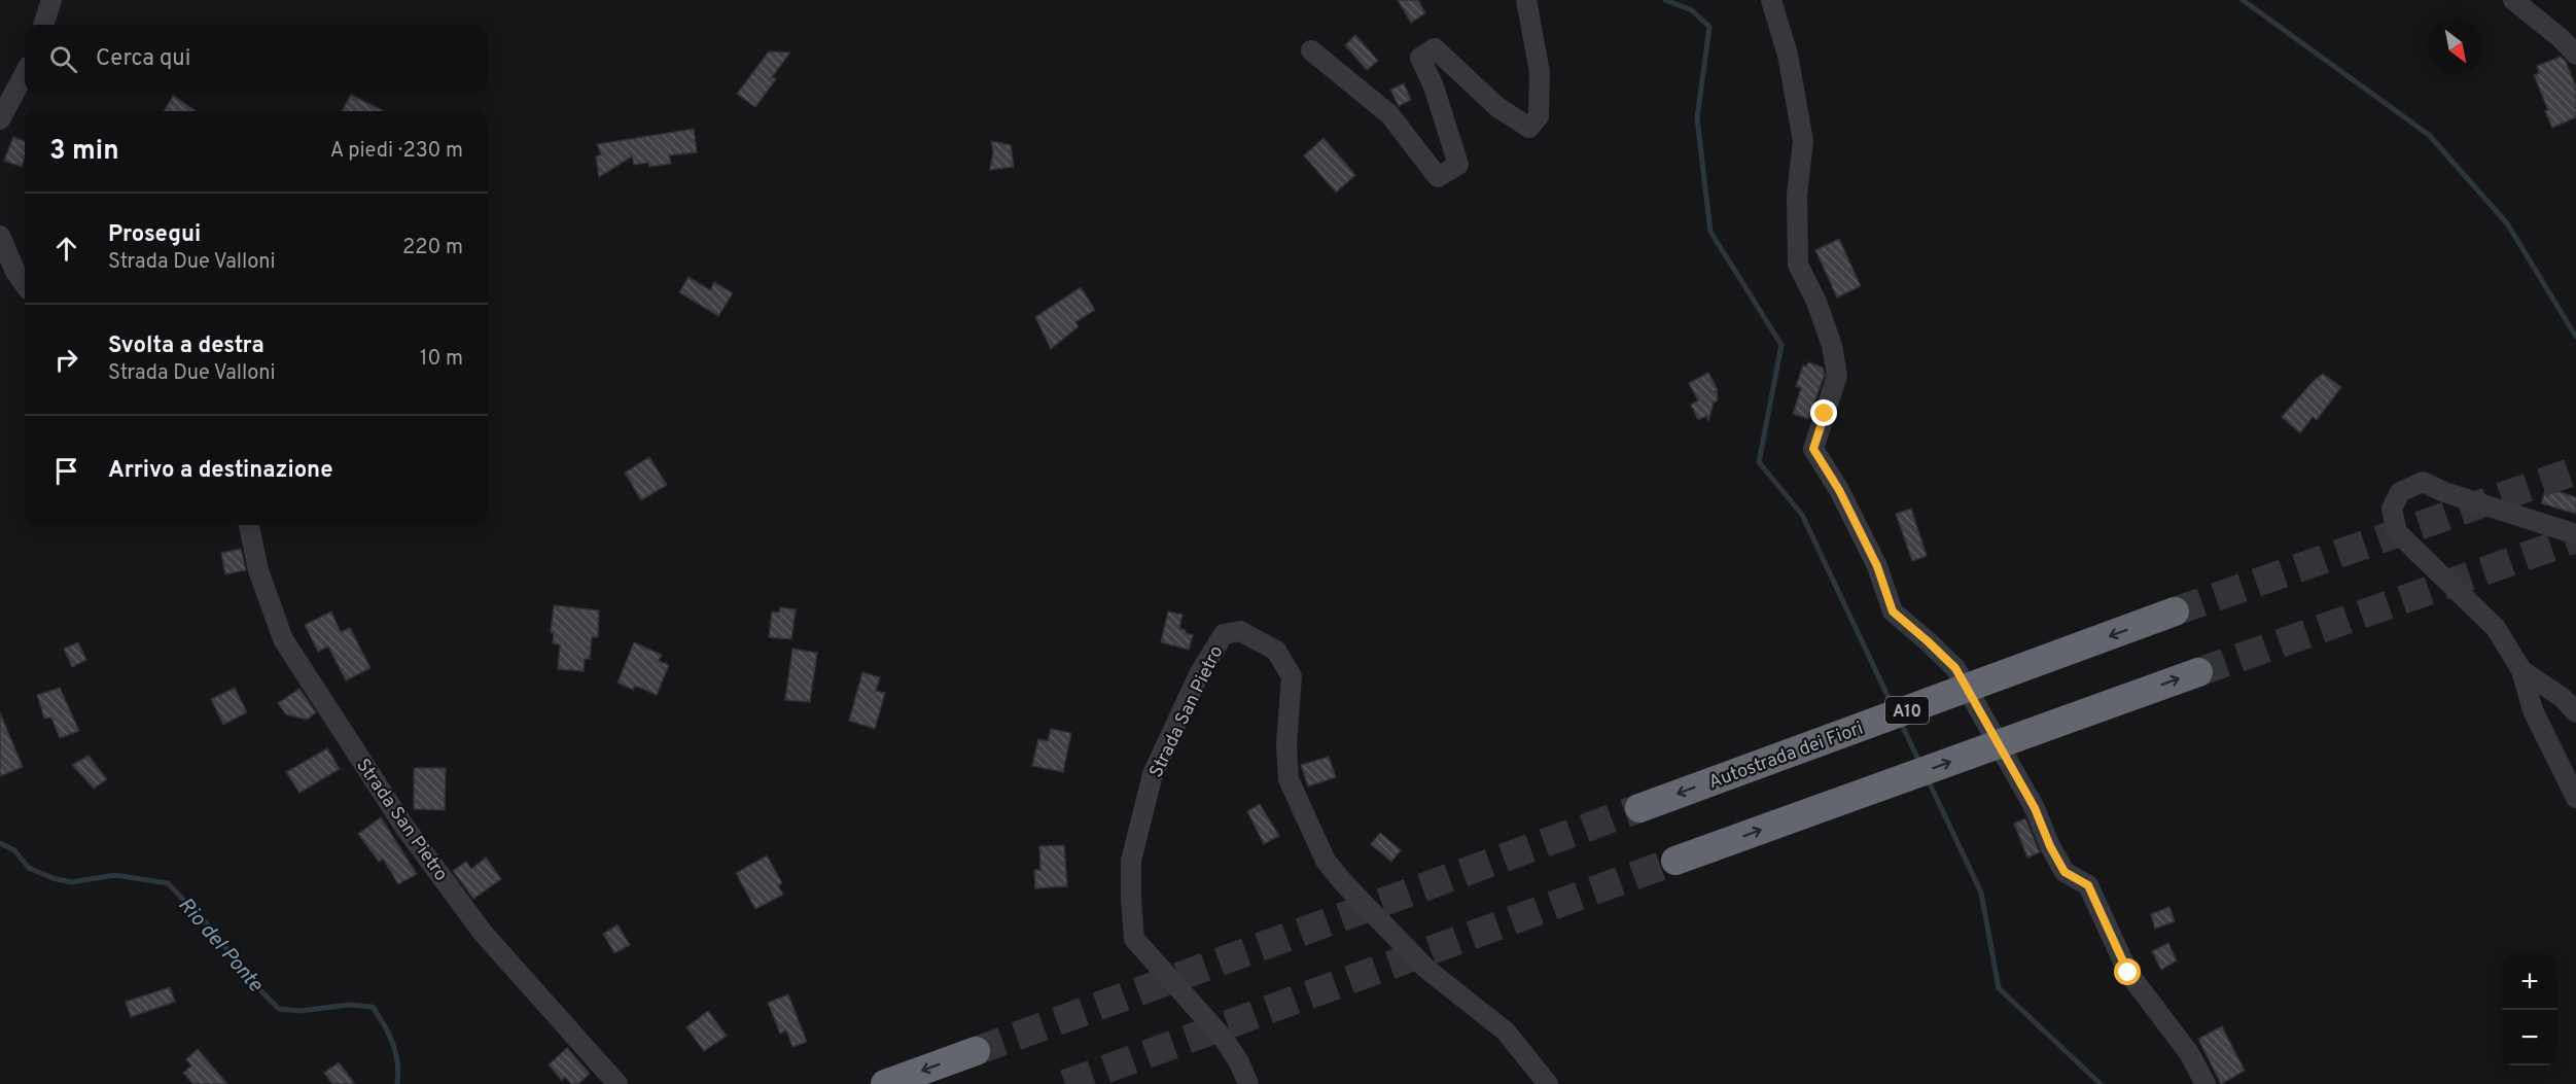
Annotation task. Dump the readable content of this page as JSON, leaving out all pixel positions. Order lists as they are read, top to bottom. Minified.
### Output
{"streets":{"highway":["A10","Autostrada dei Fiori"],"street":["Strada San Pietro"]},"water":["Rio del Ponte"],"north":"bottom right","page":{"search":"Cerca qui","heading":["3 min","A piedi · 230 m"],"list":[["Prosegui","Strada Due Valloni","220 m"],["Svolta a destra","Strada Due Valloni","10 m"],"Arrivo a destinazione"],"map_buttons":["+","−"]}}
